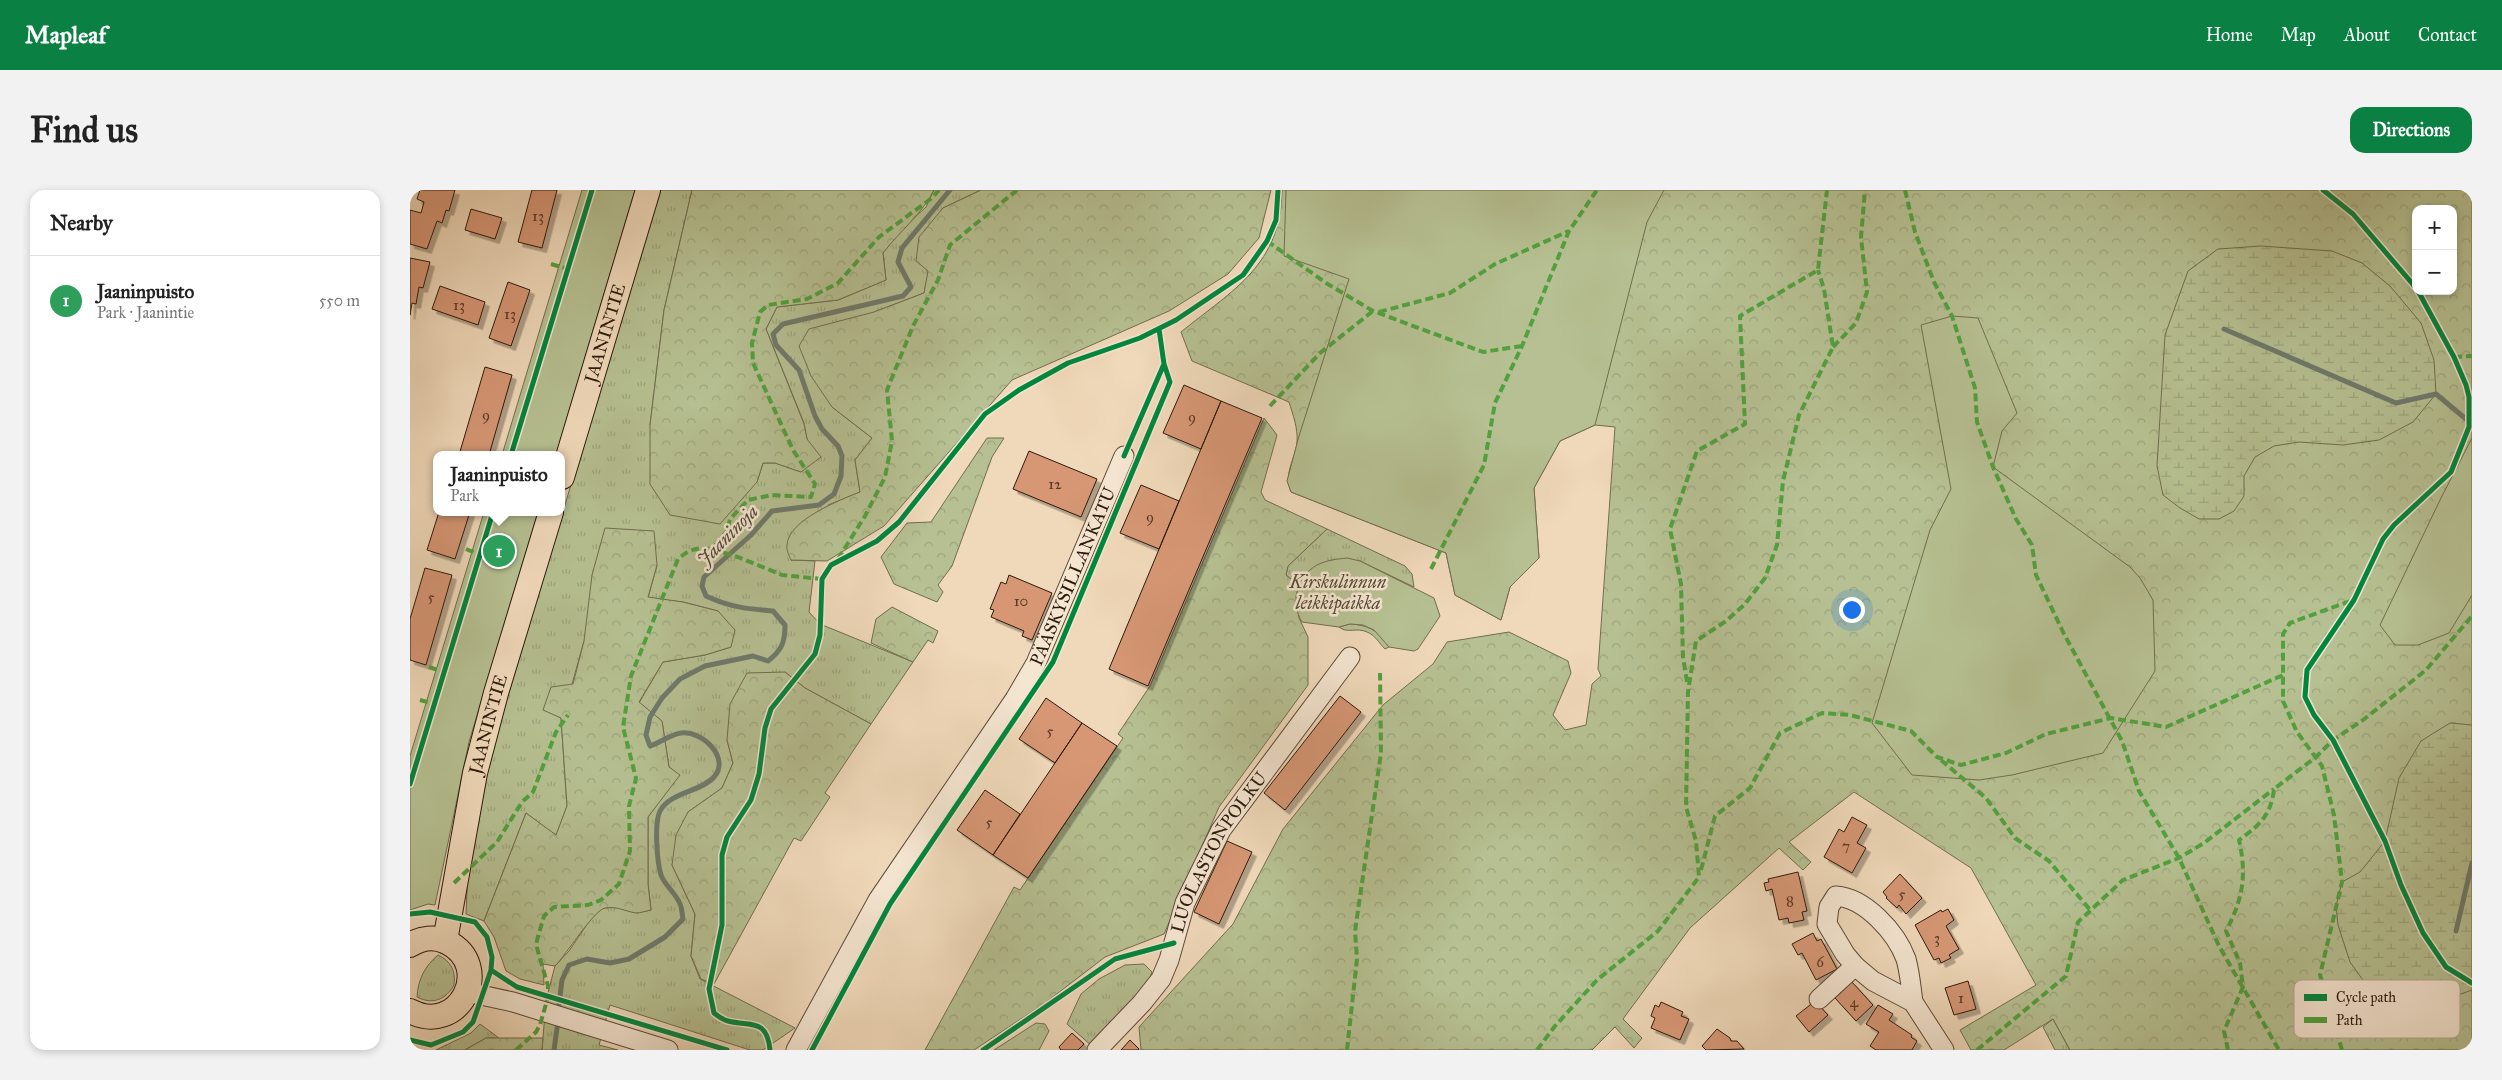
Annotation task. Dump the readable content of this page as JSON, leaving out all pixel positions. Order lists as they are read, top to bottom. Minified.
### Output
{"streets":{"main road":["JAANINTIE"],"street":["PÄÄSKYSILLANKATU","LUOLASTONPOLKU"]},"water":["Jaaninoja"],"parks":["Kirskulinnun leikkipaikka"],"house_numbers":["13","13","13","9","9","12","9","5","10","5","5","7","5","8","3","6","1","4"],"legend":["Cycle path","Path"],"page":{"header":"Mapleaf","nav":["Home","Map","About","Contact"],"buttons":"Directions","title":"Find us","heading":"Nearby","map_buttons":["+","−"],"list":[{"mark":"1","name":"Jaaninpuisto","note":"Park · Jaanintie","value":"550 m"}],"popup":["Jaaninpuisto","Park"],"pins":"1"}}
